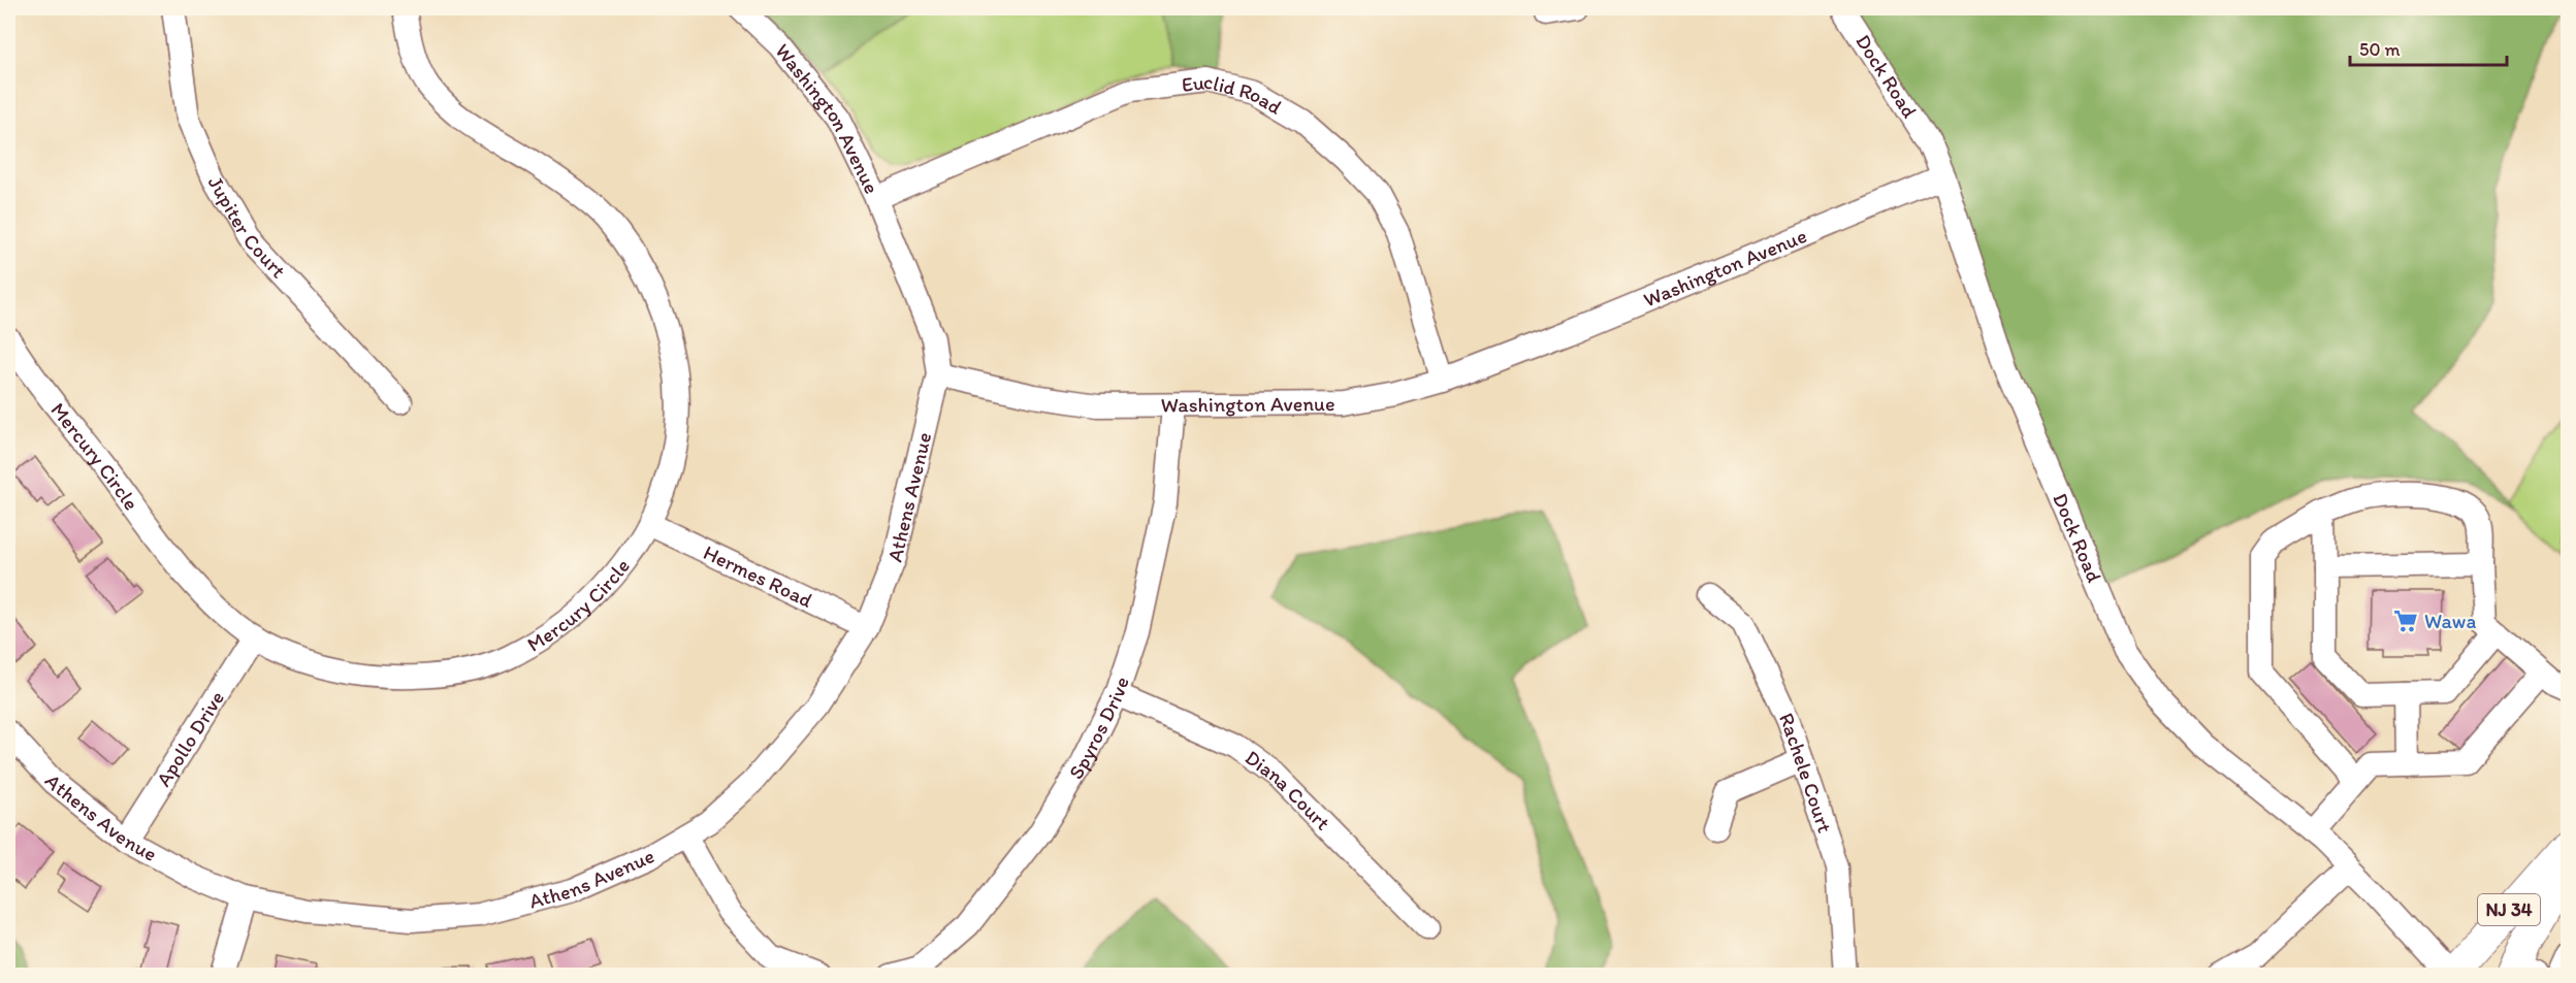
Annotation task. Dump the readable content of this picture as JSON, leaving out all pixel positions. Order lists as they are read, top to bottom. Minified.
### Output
{"streets":{"main road":["NJ 34"],"street":["Dock Road","Euclid Road","Washington Avenue","Jupiter Court","Mercury Circle","Athens Avenue","Hermes Road","Spyros Drive","Apollo Drive","Rachele Court","Diana Court"]},"crossings":[["Dock Road","Washington Avenue"],["Dock Road","NJ 34"],["Euclid Road","Washington Avenue"],["Washington Avenue","Athens Avenue"],["Washington Avenue","Spyros Drive"],["Mercury Circle","Hermes Road"],["Mercury Circle","Apollo Drive"],["Athens Avenue","Hermes Road"],["Athens Avenue","Apollo Drive"],["Spyros Drive","Diana Court"]],"places":{"supermarket":["Wawa"]},"scale_bar":"50 m"}
